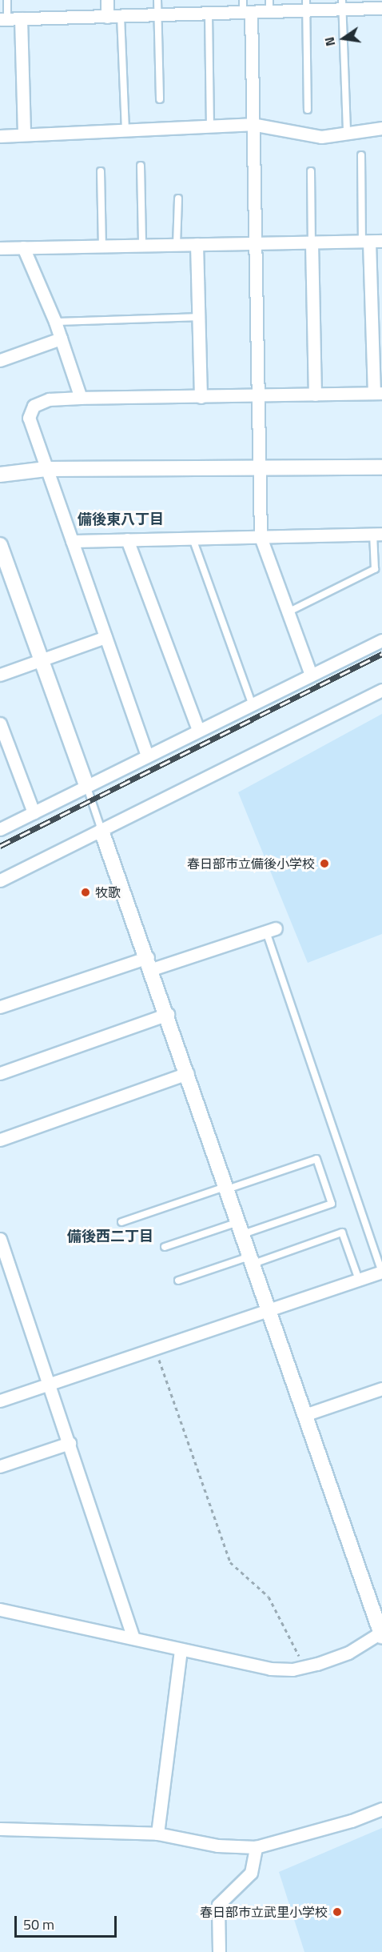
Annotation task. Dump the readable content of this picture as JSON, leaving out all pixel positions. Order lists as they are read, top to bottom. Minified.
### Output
{"districts":["備後東八丁目","備後西二丁目"],"places":["春日部市立備後小学校","牧歌","春日部市立武里小学校"],"scale_bar":"50 m","north":"left"}
